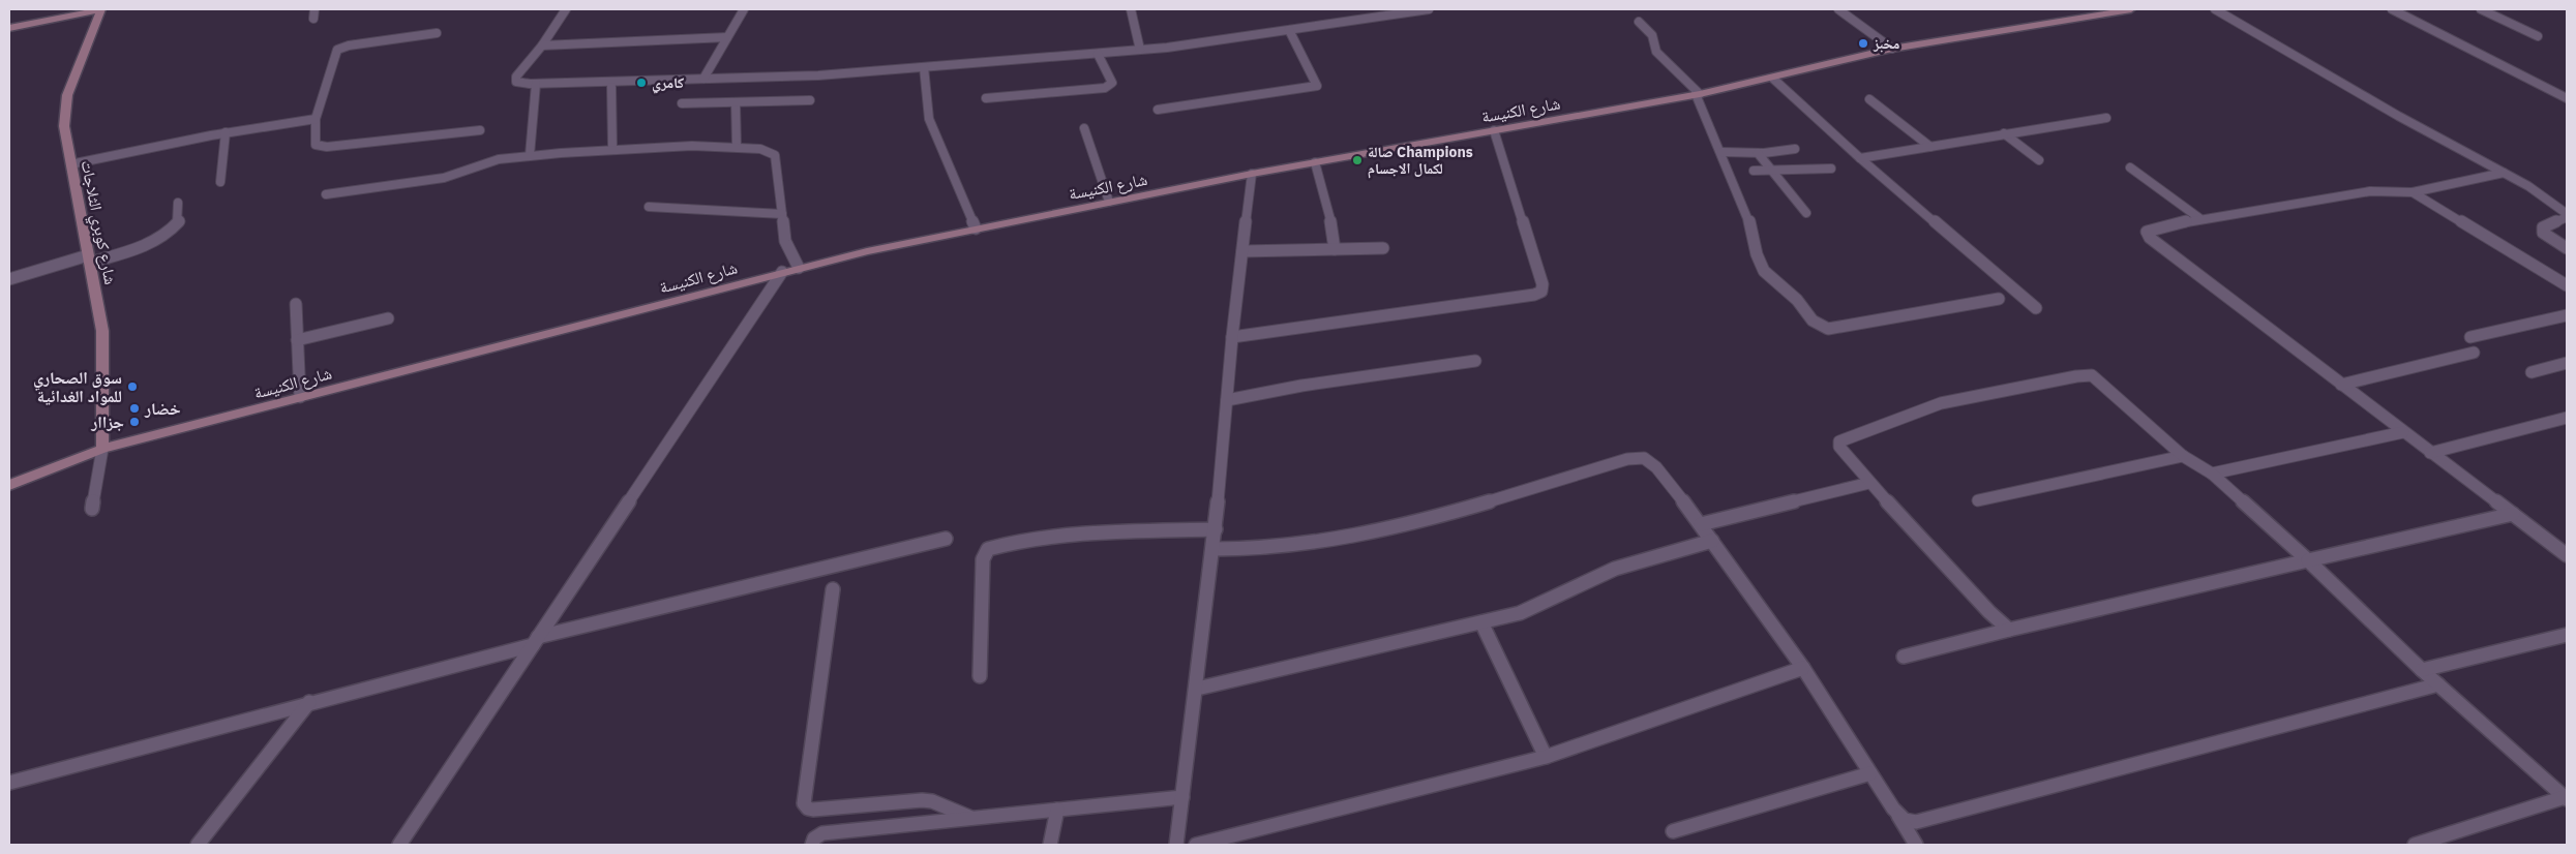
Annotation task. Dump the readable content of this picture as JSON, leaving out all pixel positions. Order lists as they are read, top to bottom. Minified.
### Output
{"streets":{"main road":["شارع الكنيسة","شارع كوبري الثلاجات"]},"crossings":[["شارع الكنيسة","شارع كوبري الثلاجات"]],"places":["مخبز","كامري","صالة Champions لكمال الاجسام","سوق الصحاري للمواد الغدائية","خضار","جزاار"]}
